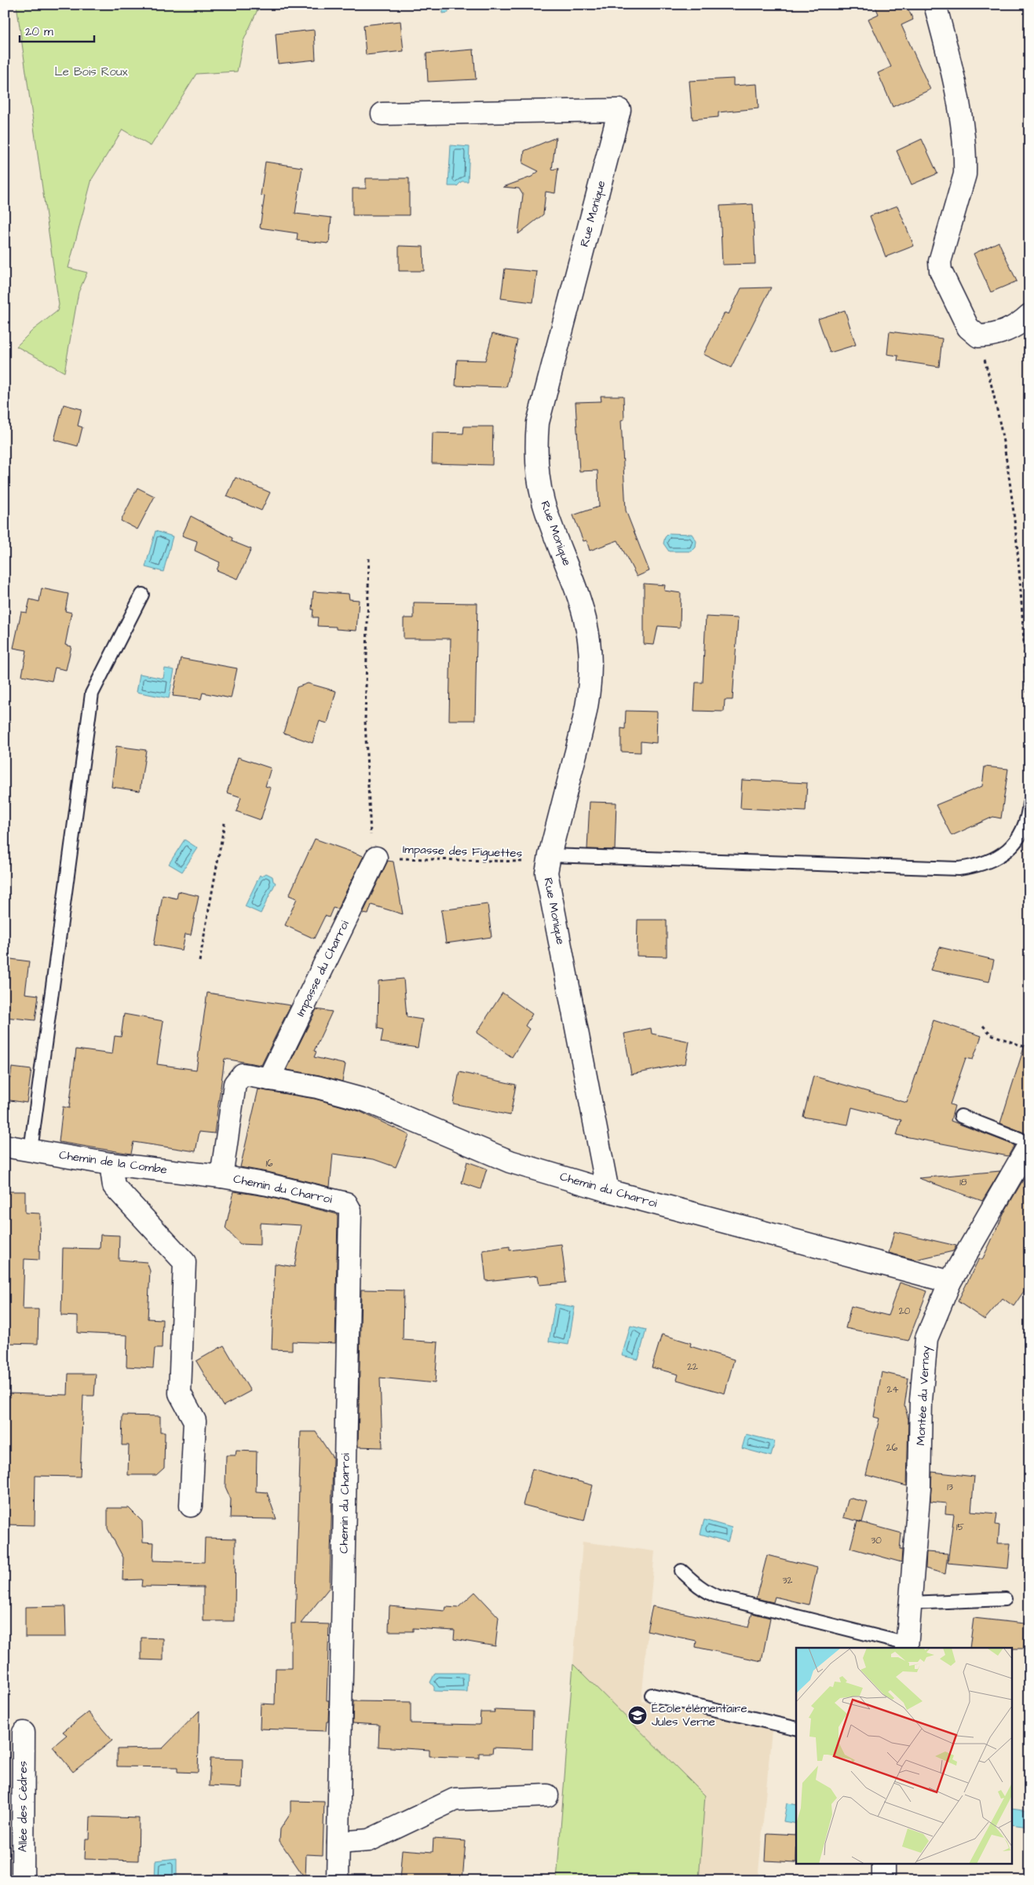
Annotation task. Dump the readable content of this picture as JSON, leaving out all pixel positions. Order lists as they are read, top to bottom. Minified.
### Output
{"streets":{"street":["Rue Monique","Impasse du Charroi","Chemin de la Combe","Chemin du Charroi","Montée du Vernay","Allée des Cèdres"],"path":["Impasse des Figuettes"]},"crossings":[["Rue Monique","Impasse des Figuettes"],["Rue Monique","Chemin du Charroi"],["Impasse des Figuettes","Impasse du Charroi"],["Impasse du Charroi","Chemin du Charroi"],["Chemin de la Combe","Chemin du Charroi"],["Chemin du Charroi","Montée du Vernay"]],"parks":["Le Bois Roux"],"places":{"school or university":["École élémentaire Jules Verne"]},"house_numbers":["16","18","20","22","24","26","13","15","30","32"],"scale_bar":"20 m"}
